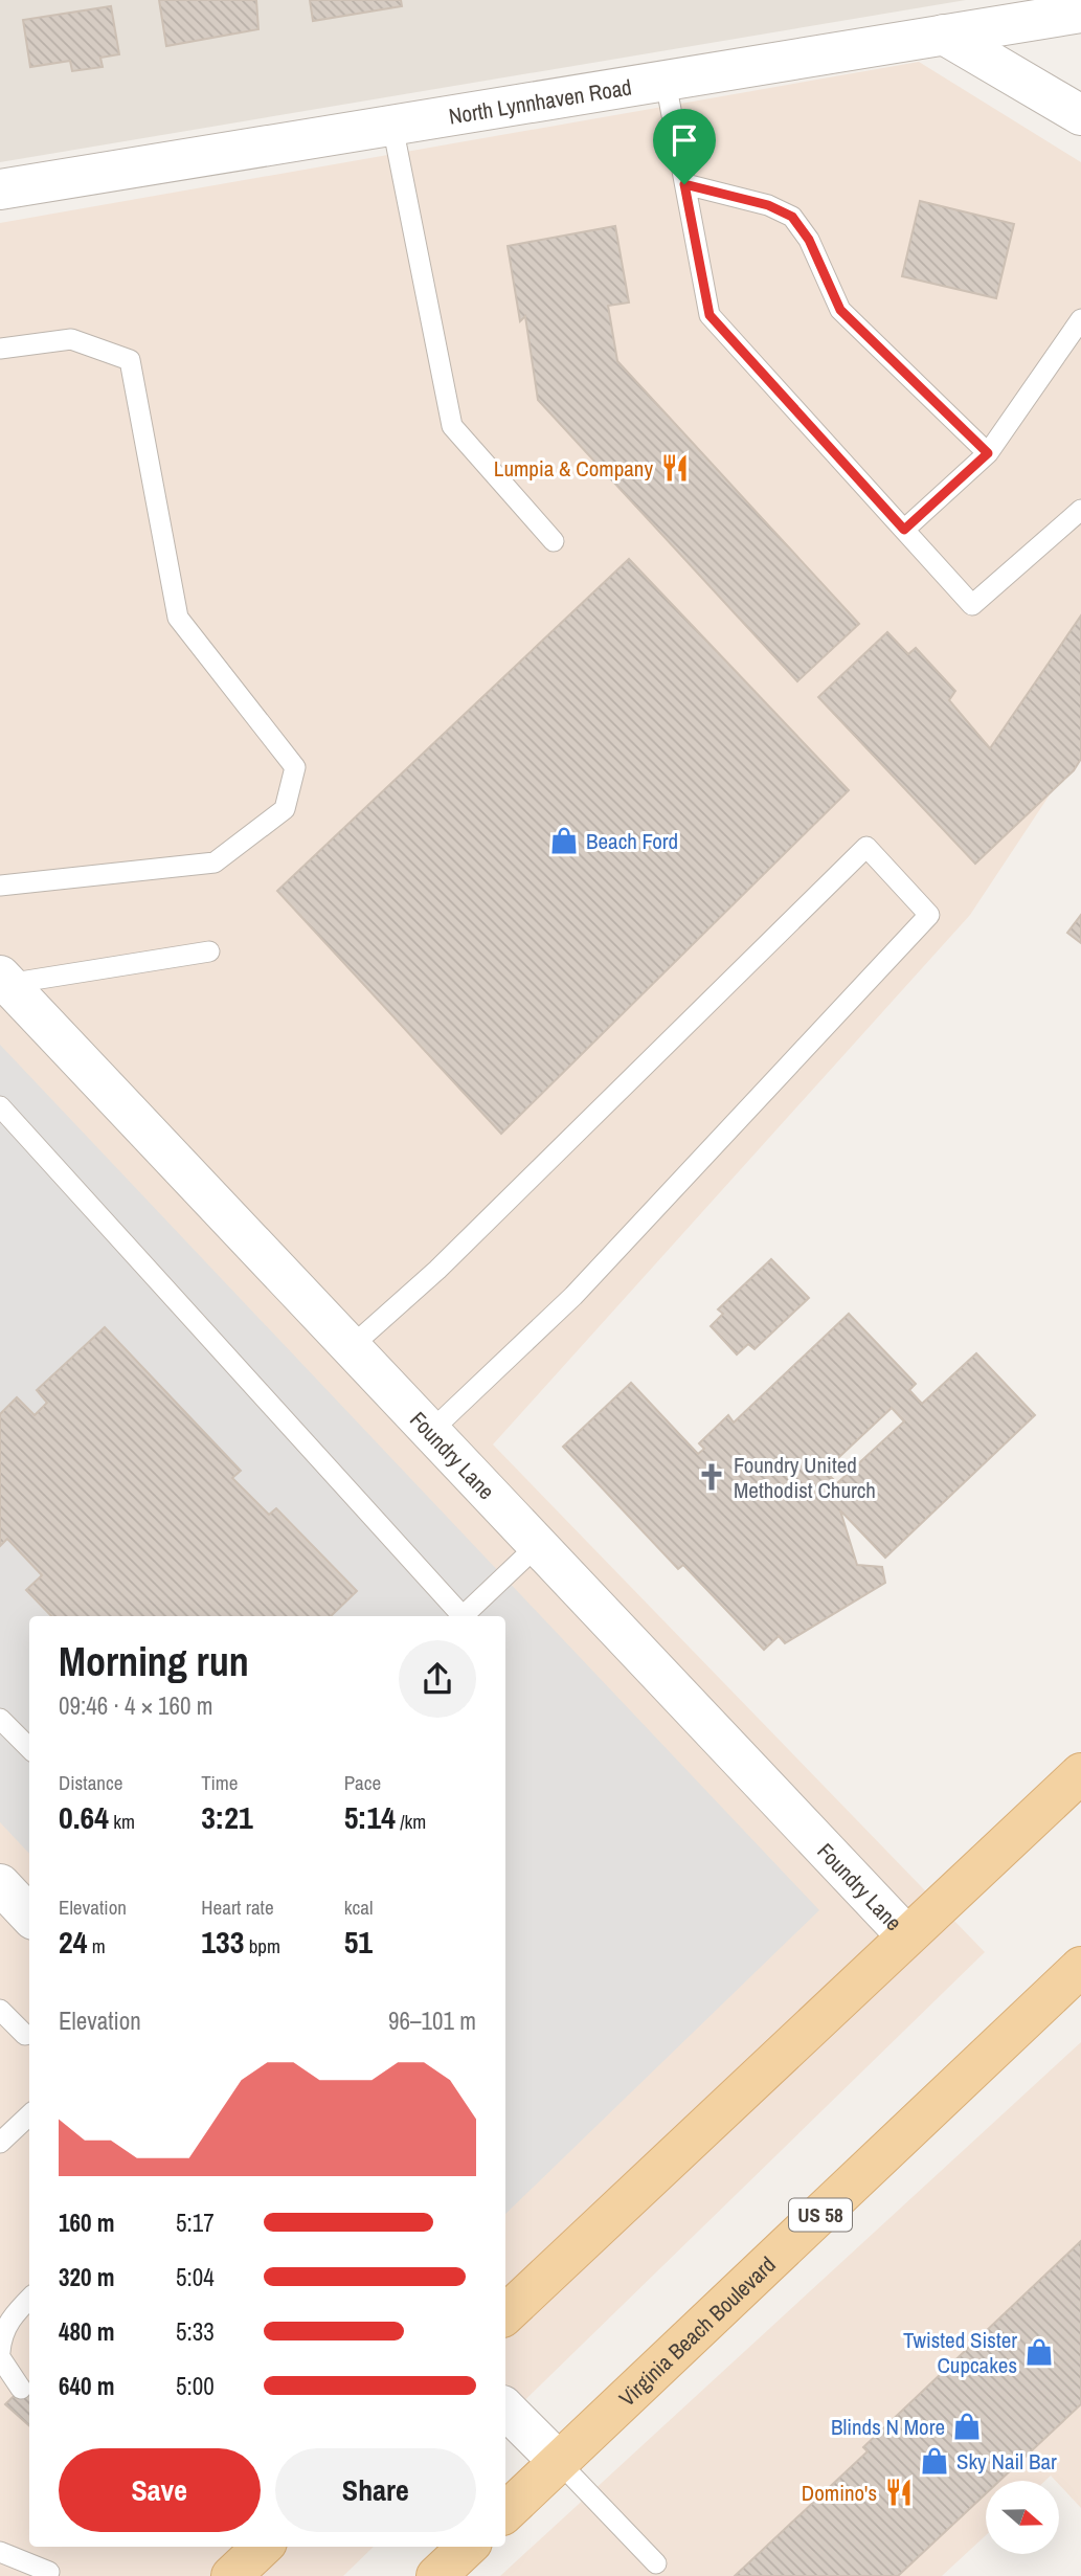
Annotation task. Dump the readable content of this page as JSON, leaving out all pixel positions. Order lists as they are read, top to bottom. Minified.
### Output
{"streets":{"main road":["US 58","Virginia Beach Boulevard"],"street":["North Lynnhaven Road","Foundry Lane"]},"places":{"restaurant":["Lumpia & Company","Domino's"],"shop":["Beach Ford","Twisted Sister Cupcakes","Blinds N More","Sky Nail Bar"],"church":["Foundry United Methodist Church"]},"north":"right","page":{"heading":["Morning run","09:46 · 4 × 160 m"],"stats":[["Distance","0.64 km"],["Time","3:21"],["Pace","5:14 /km"],["Elevation","24 m"],["Heart rate","133 bpm"],["kcal","51"]],"chart":["Elevation","96–101 m"],"list":[{"name":"160 m","note":"5:17"},{"name":"320 m","note":"5:04"},{"name":"480 m","note":"5:33"},{"name":"640 m","note":"5:00"}],"buttons":["Save","Share"]}}
